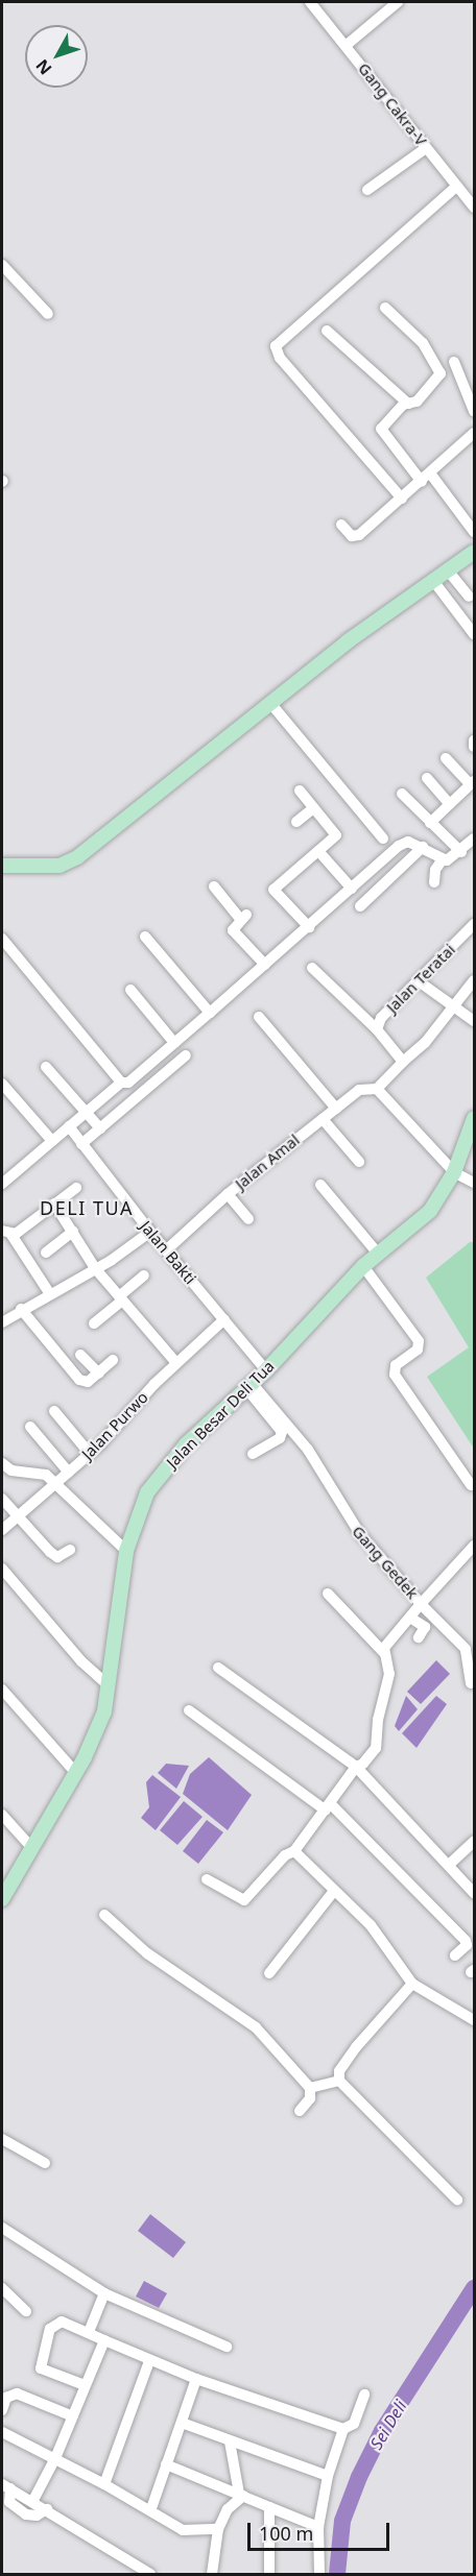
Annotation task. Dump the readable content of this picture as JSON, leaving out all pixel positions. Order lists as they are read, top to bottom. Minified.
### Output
{"streets":{"main road":["Jalan Besar Deli Tua"],"street":["Gang Cakra-V","Jalan Teratai","Jalan Amal","Jalan Bakti","Jalan Purwo","Gang Gedek"]},"crossings":[["Jalan Amal","Jalan Bakti"],["Jalan Bakti","Jalan Besar Deli Tua"],["Jalan Bakti","Jalan Purwo"],["Jalan Besar Deli Tua","Gang Gedek"]],"districts":["DELI TUA"],"water":["Sei Deli"],"scale_bar":"100 m","north":"bottom left"}
